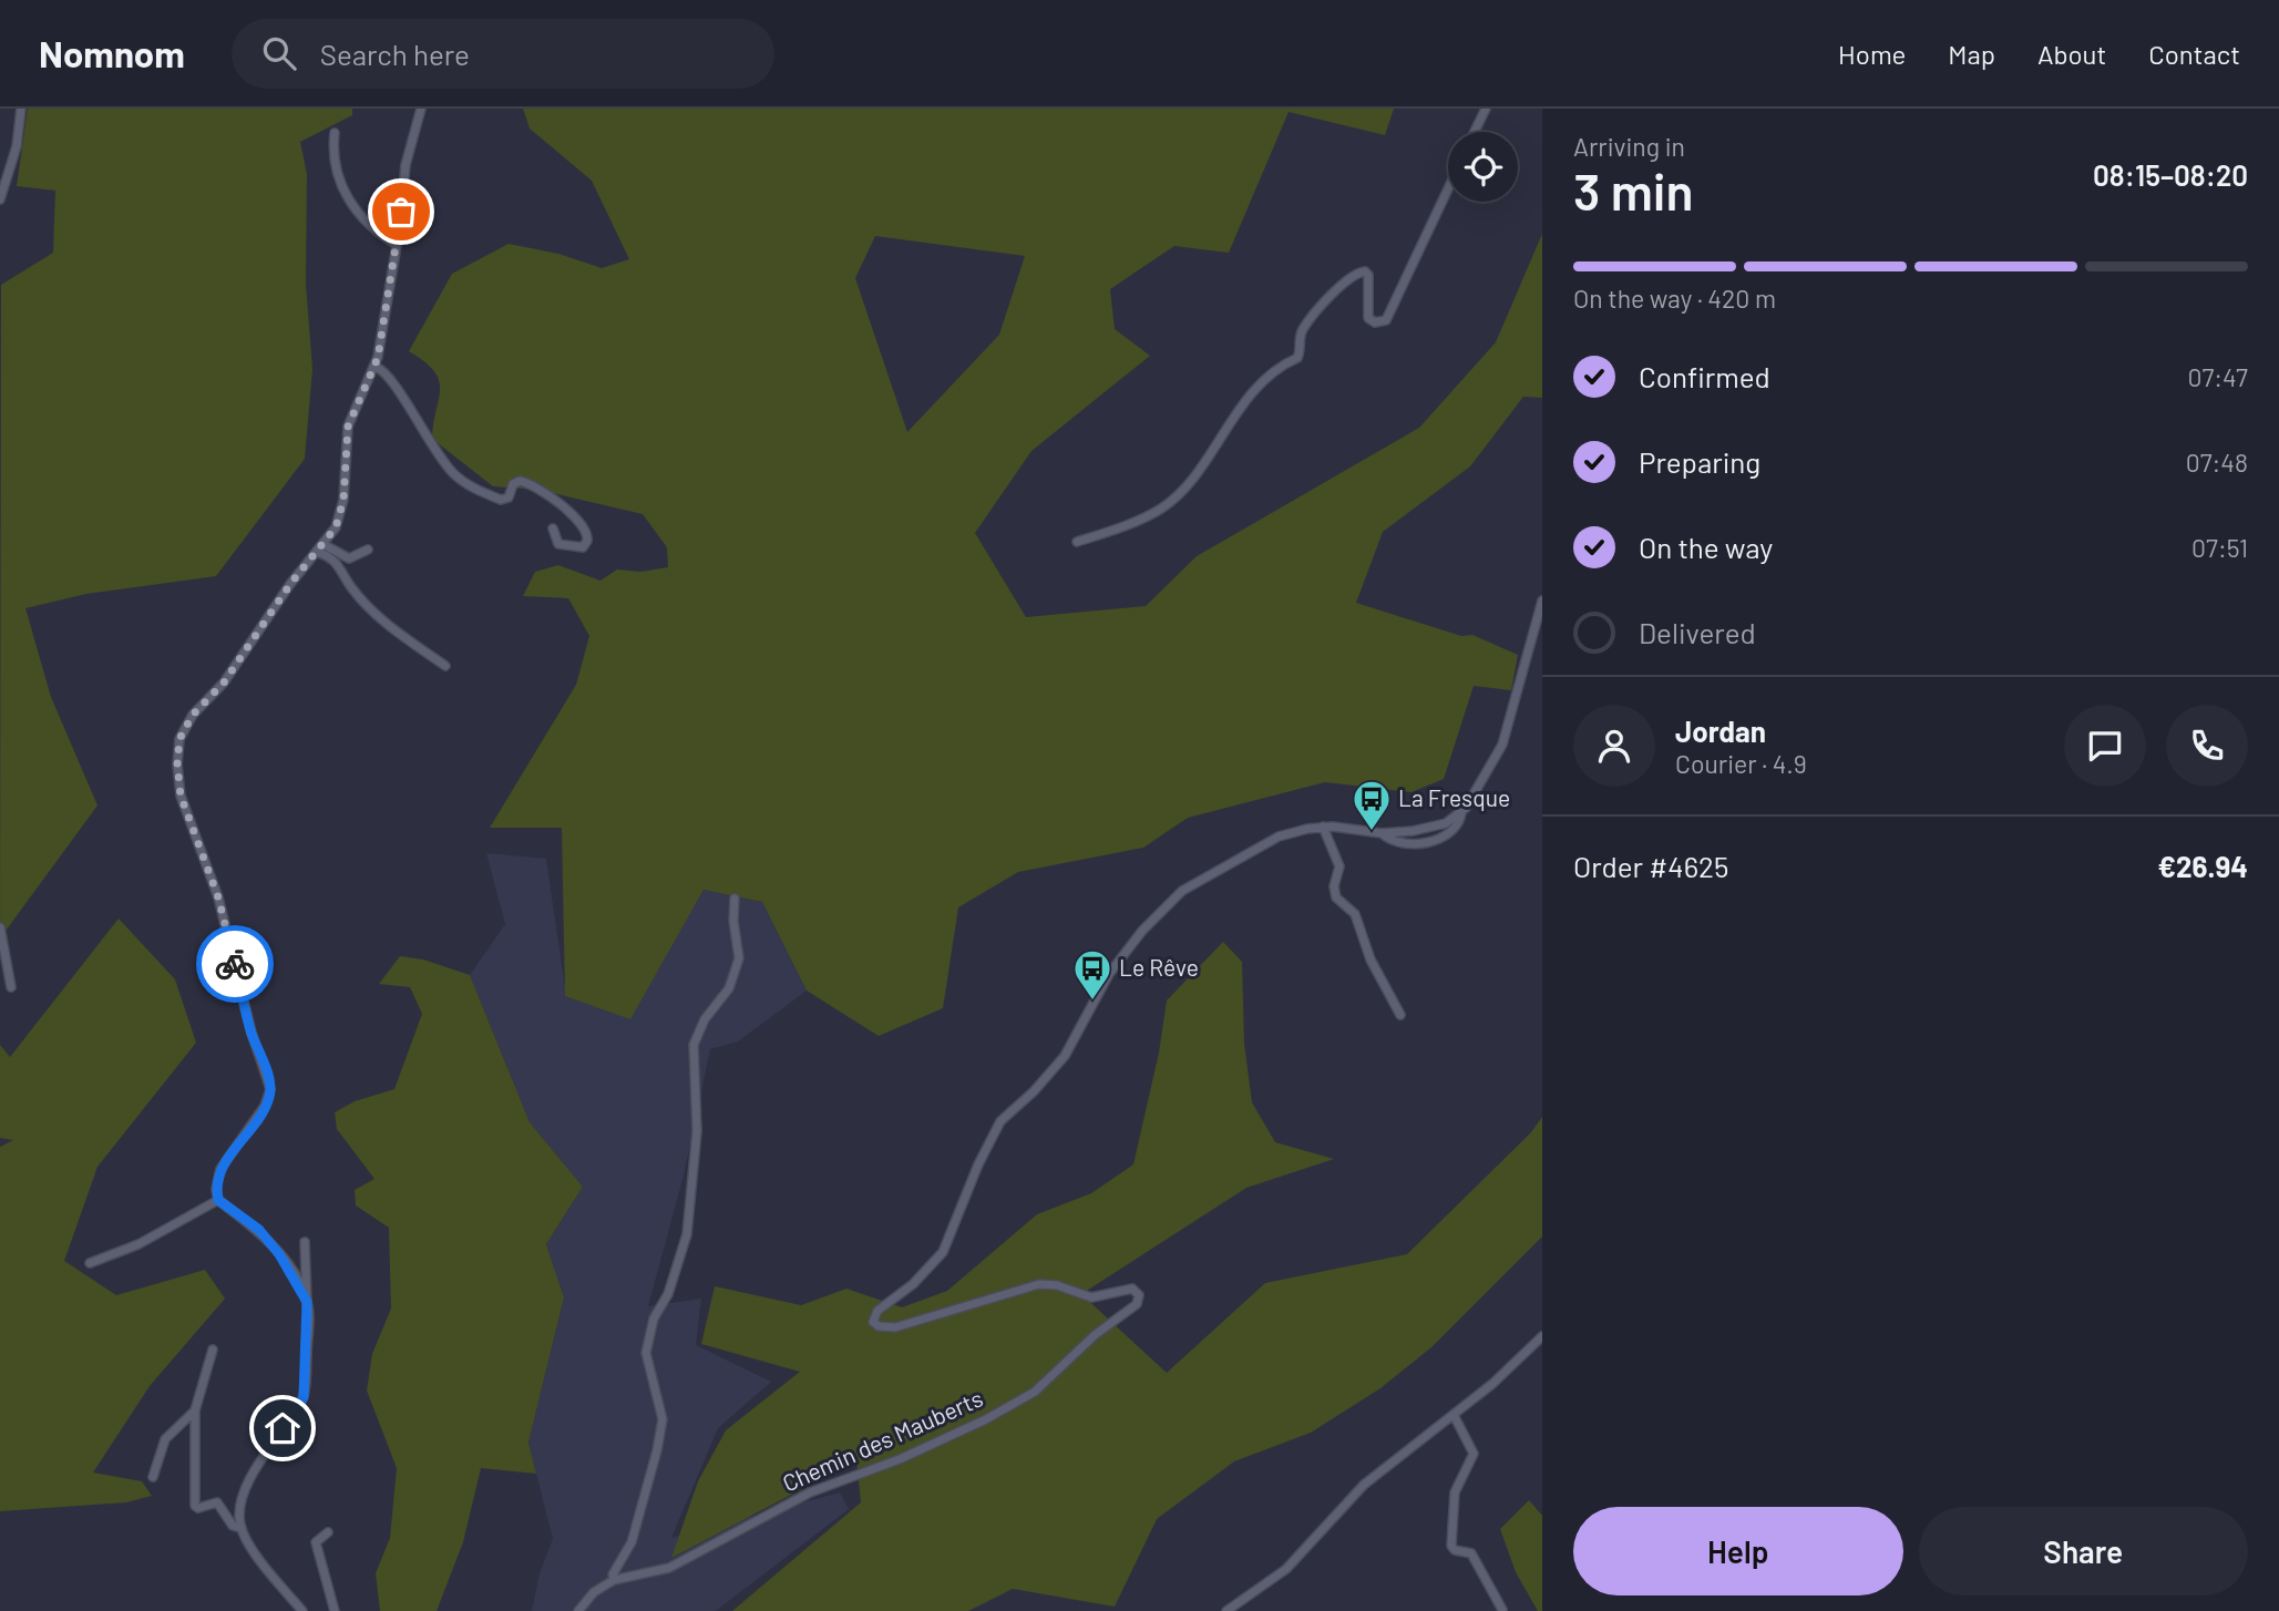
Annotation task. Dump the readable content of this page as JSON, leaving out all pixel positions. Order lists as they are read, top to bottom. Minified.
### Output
{"streets":{"street":["Chemin des Mauberts"]},"places":{"bus stop":["La Fresque","Le Rêve"]},"page":{"header":"Nomnom","search":"Search here","nav":["Home","Map","About","Contact"],"heading":["3 min","Arriving in","08:15–08:20"],"panel":["Jordan","Courier · 4.9","Order #4625","€26.94"],"bar":"On the way · 420 m","list":[["Confirmed","07:47"],["Preparing","07:48"],["On the way","07:51"],"Delivered"],"buttons":["Help","Share"]}}
